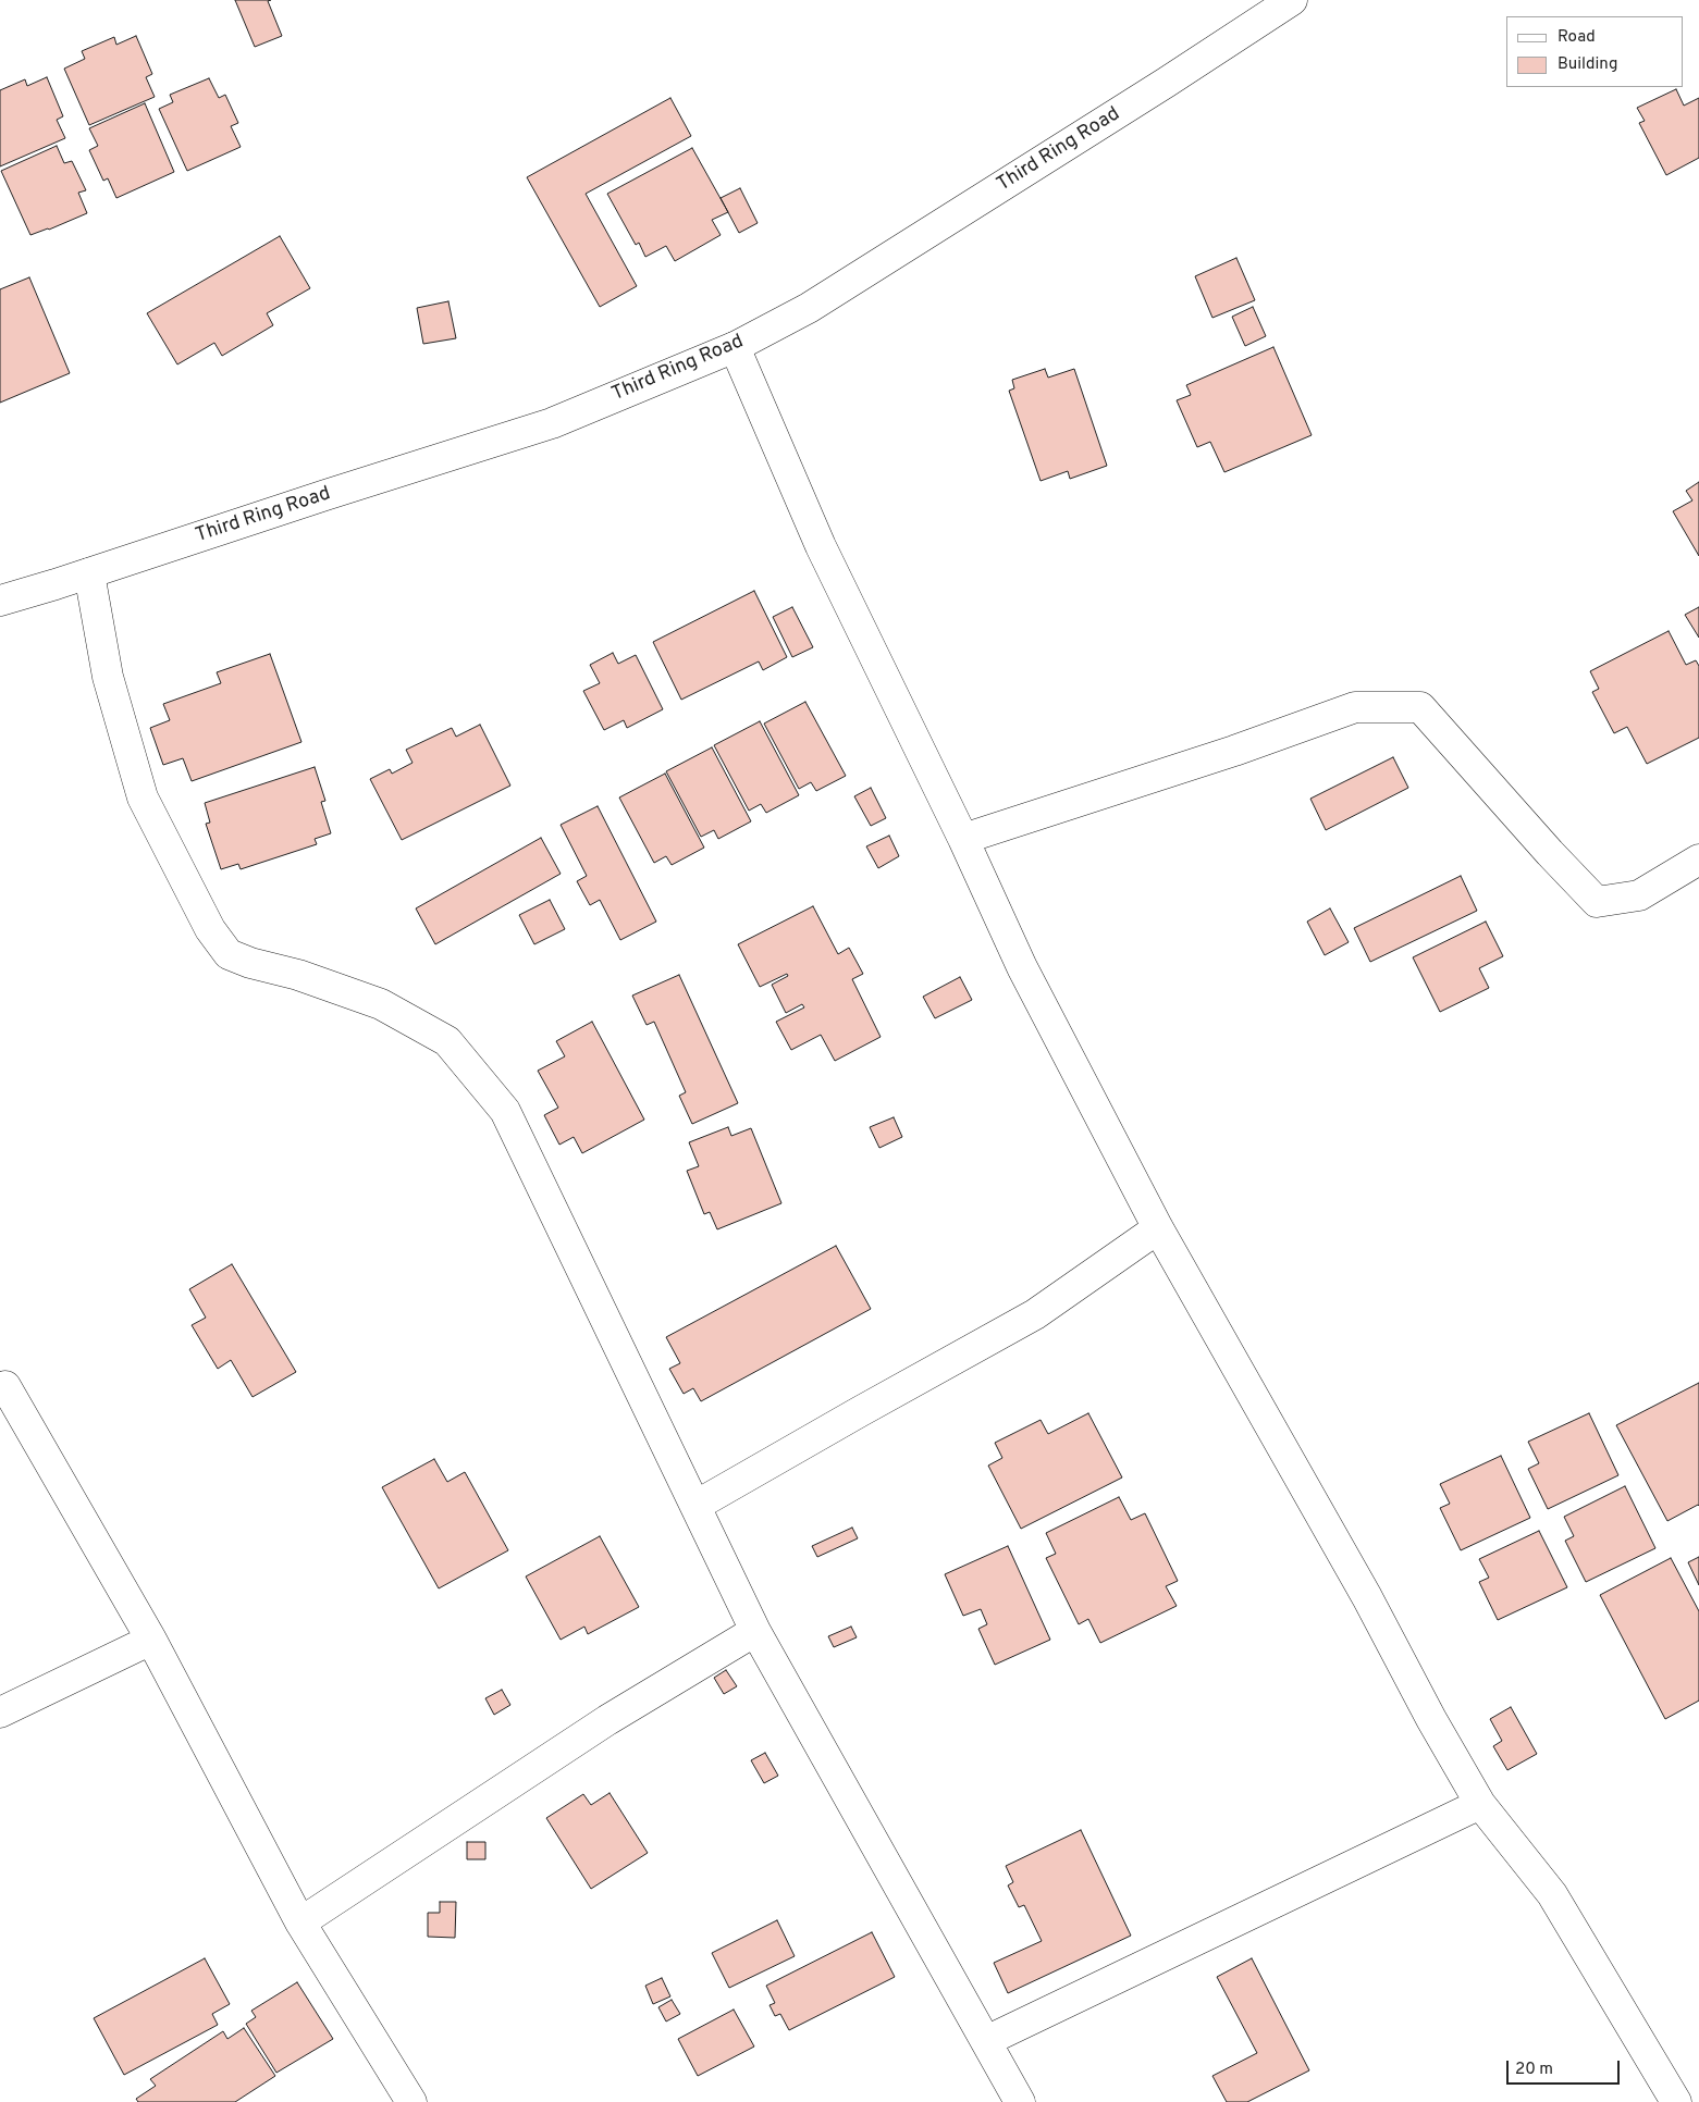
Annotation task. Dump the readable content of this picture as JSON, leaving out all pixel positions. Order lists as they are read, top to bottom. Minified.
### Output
{"streets":{"street":["Third Ring Road"]},"legend":["Road","Building"],"scale_bar":"20 m"}
